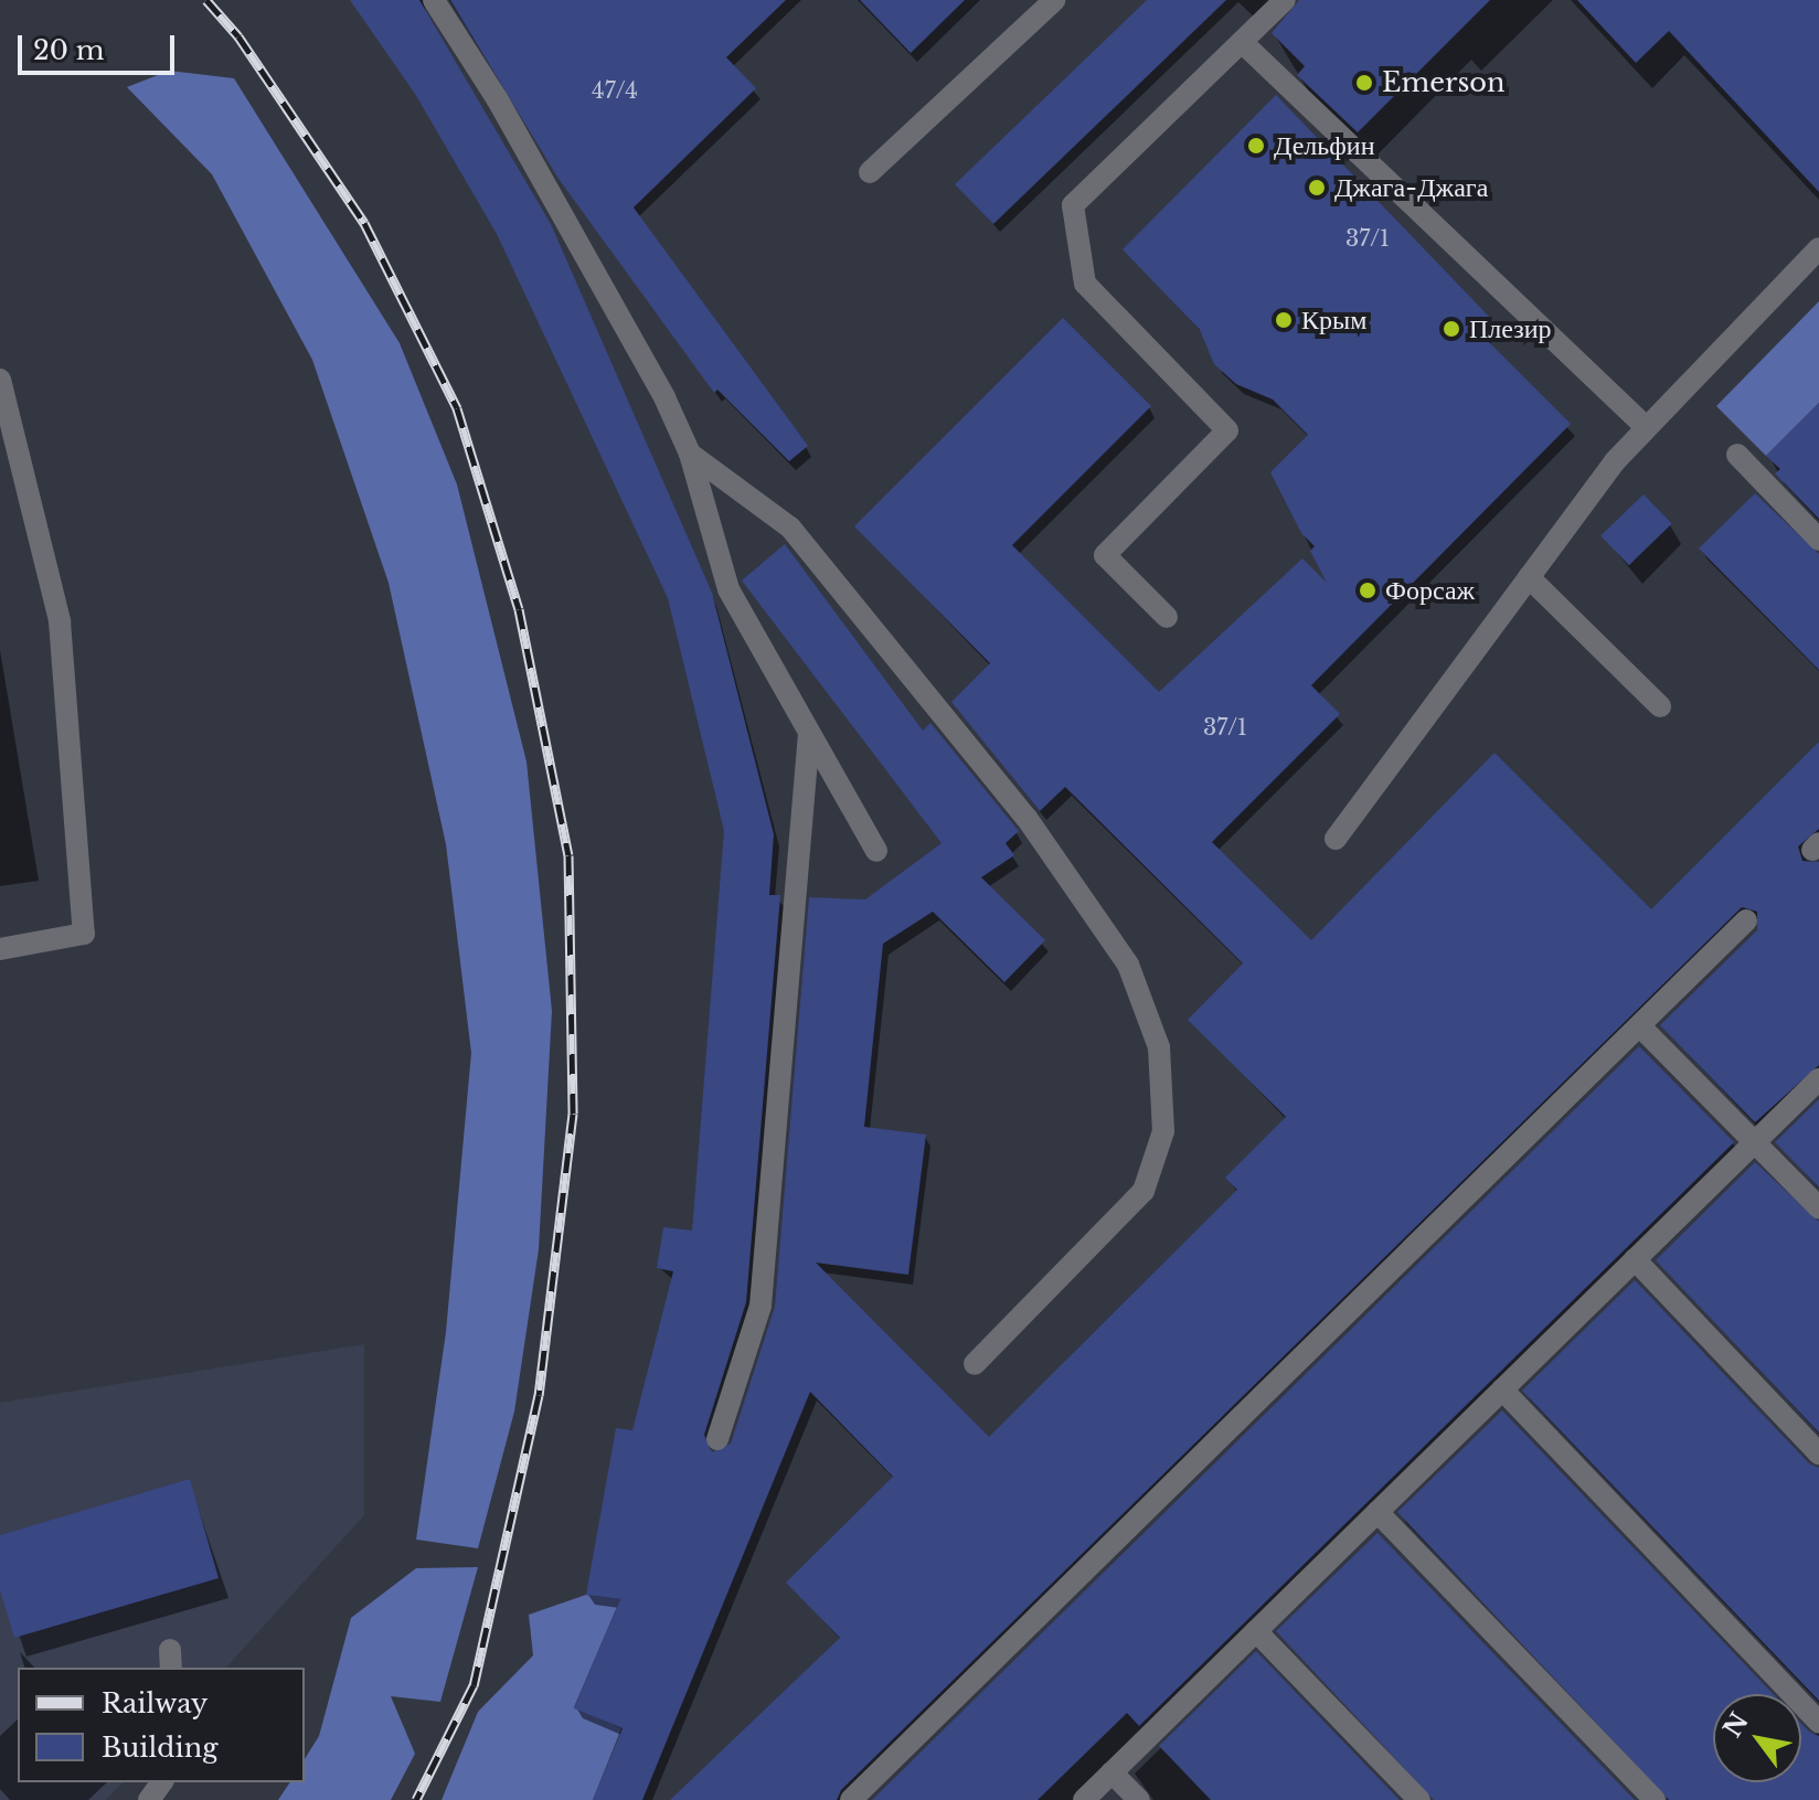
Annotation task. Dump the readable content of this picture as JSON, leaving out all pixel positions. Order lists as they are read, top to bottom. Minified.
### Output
{"places":["Emerson","Дельфин","Джага-Джага","Крым","Плезир","Форсаж"],"house_numbers":["47/4","37/1","37/1"],"legend":["Railway","Building"],"scale_bar":"20 m","north":"top left"}
